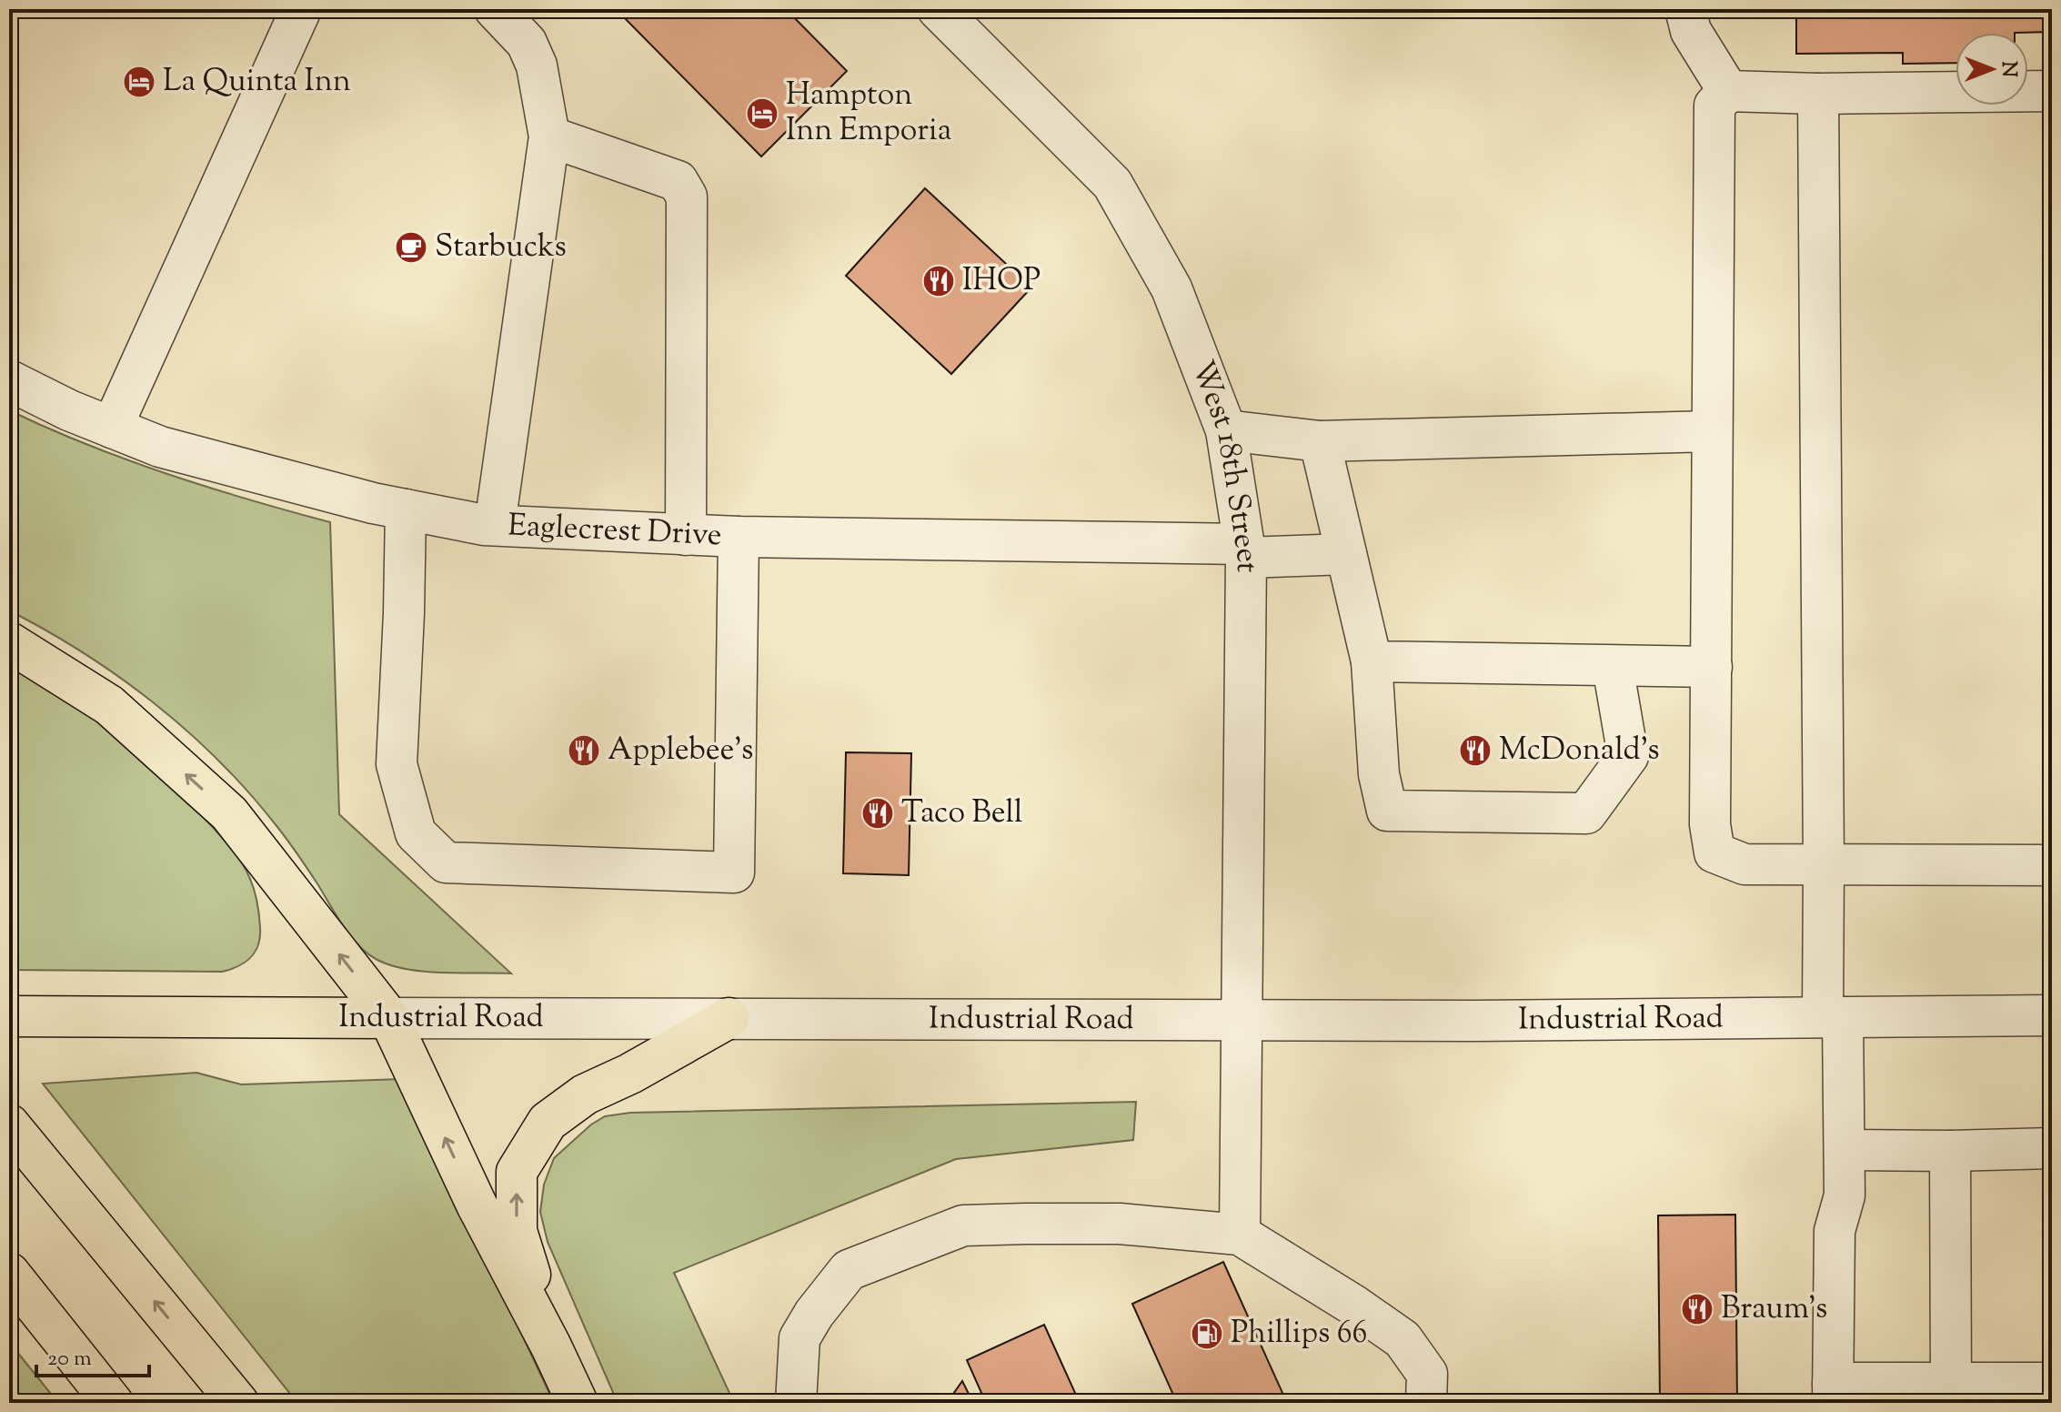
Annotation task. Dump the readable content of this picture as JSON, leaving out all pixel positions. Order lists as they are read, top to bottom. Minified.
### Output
{"streets":{"main road":["Industrial Road"],"street":["West 18th Street","Eaglecrest Drive"]},"crossings":[["West 18th Street","Eaglecrest Drive"],["West 18th Street","Industrial Road"]],"places":{"hotel":["La Quinta Inn","Hampton Inn Emporia"],"cafe":["Starbucks"],"restaurant":["IHOP","Applebee's","McDonald's","Taco Bell","Braum's"],"fuel station":["Phillips 66"]},"scale_bar":"20 m","north":"right"}
